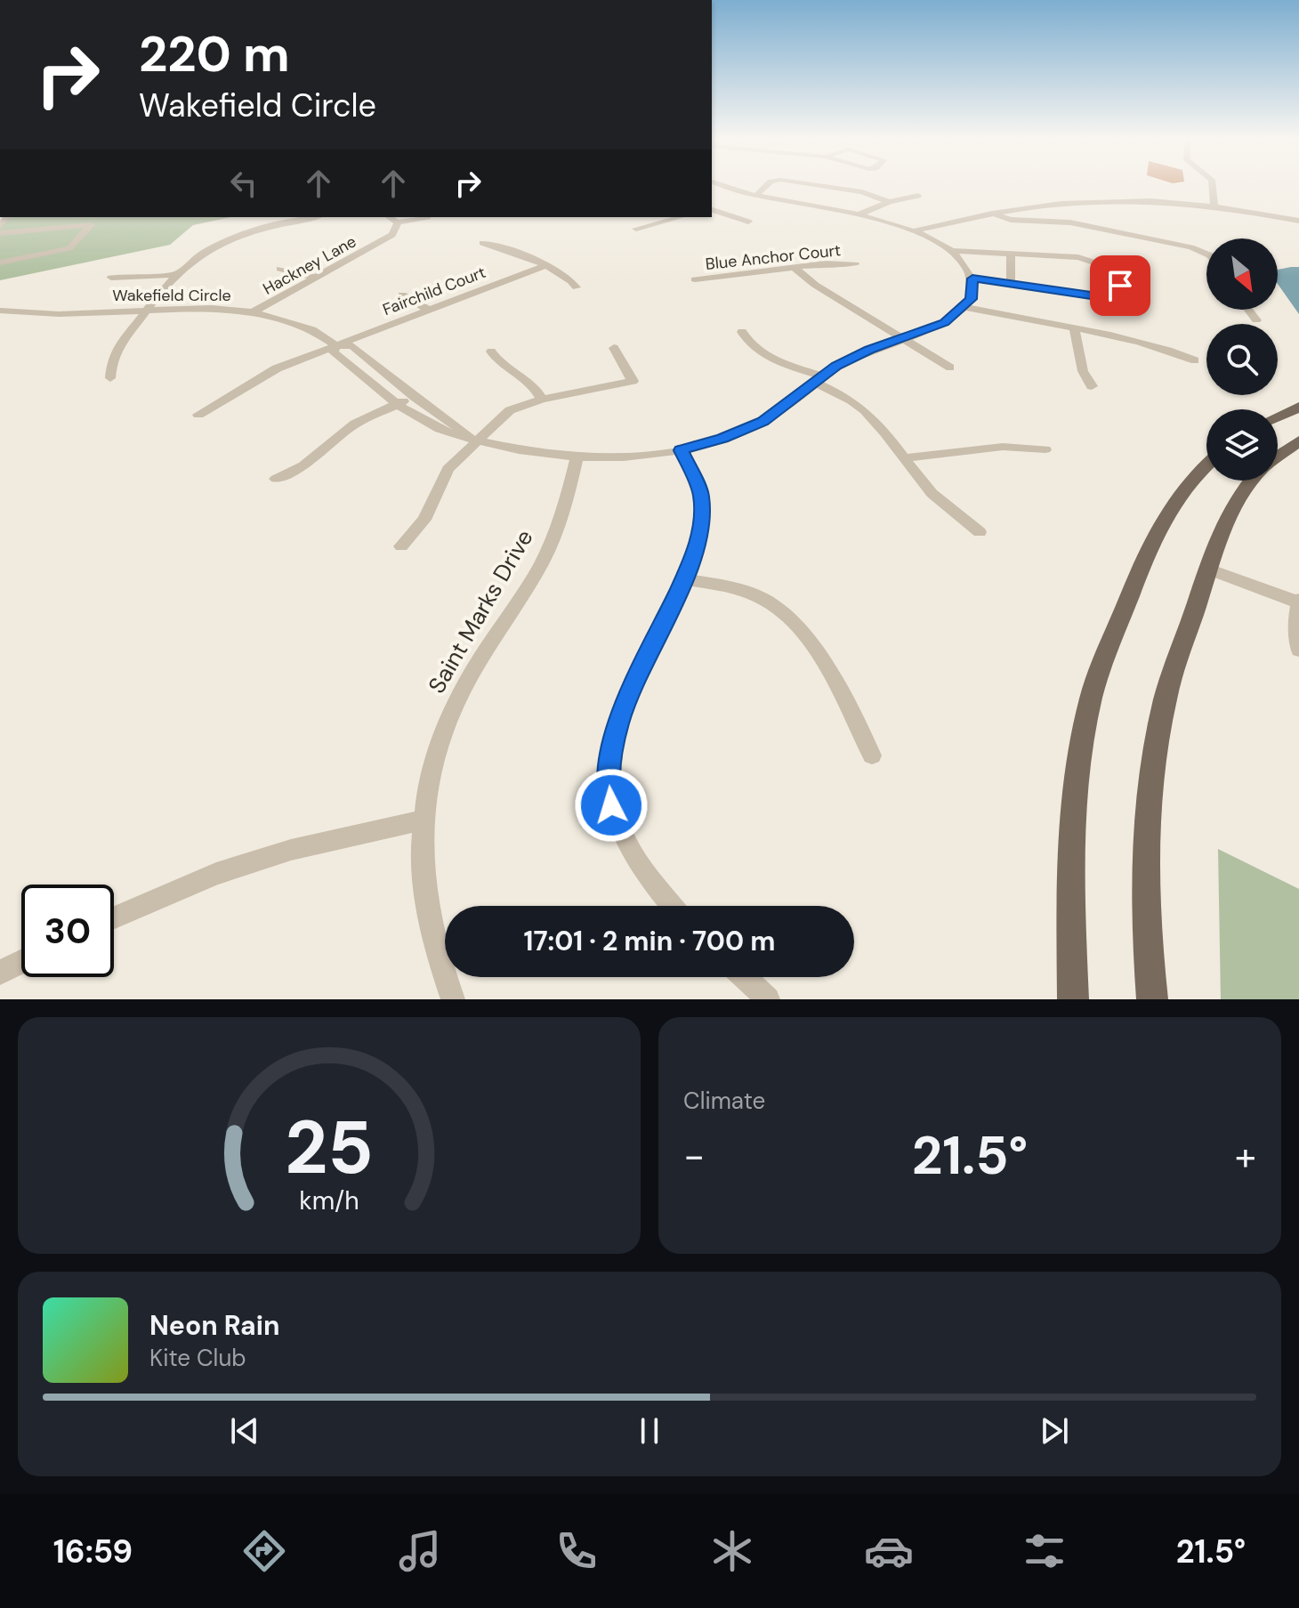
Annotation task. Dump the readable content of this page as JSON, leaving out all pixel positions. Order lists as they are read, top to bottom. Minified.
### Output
{"streets":{"street":["Blue Anchor Court","Hackney Lane","Fairchild Court","Wakefield Circle","Saint Marks Drive"]},"crossings":[["Hackney Lane","Wakefield Circle"],["Fairchild Court","Wakefield Circle"],["Wakefield Circle","Saint Marks Drive"]],"north":"bottom right","page":{"turn":["220 m","Wakefield Circle"],"limit":"30","trip":"17:01 · 2 min · 700 m","tile":"Climate","heat":["−","21.5°","+"],"song":["Neon Rain","Kite Club"],"tabs":["16:59","21.5°"],"gauge":["25","km/h"]}}
